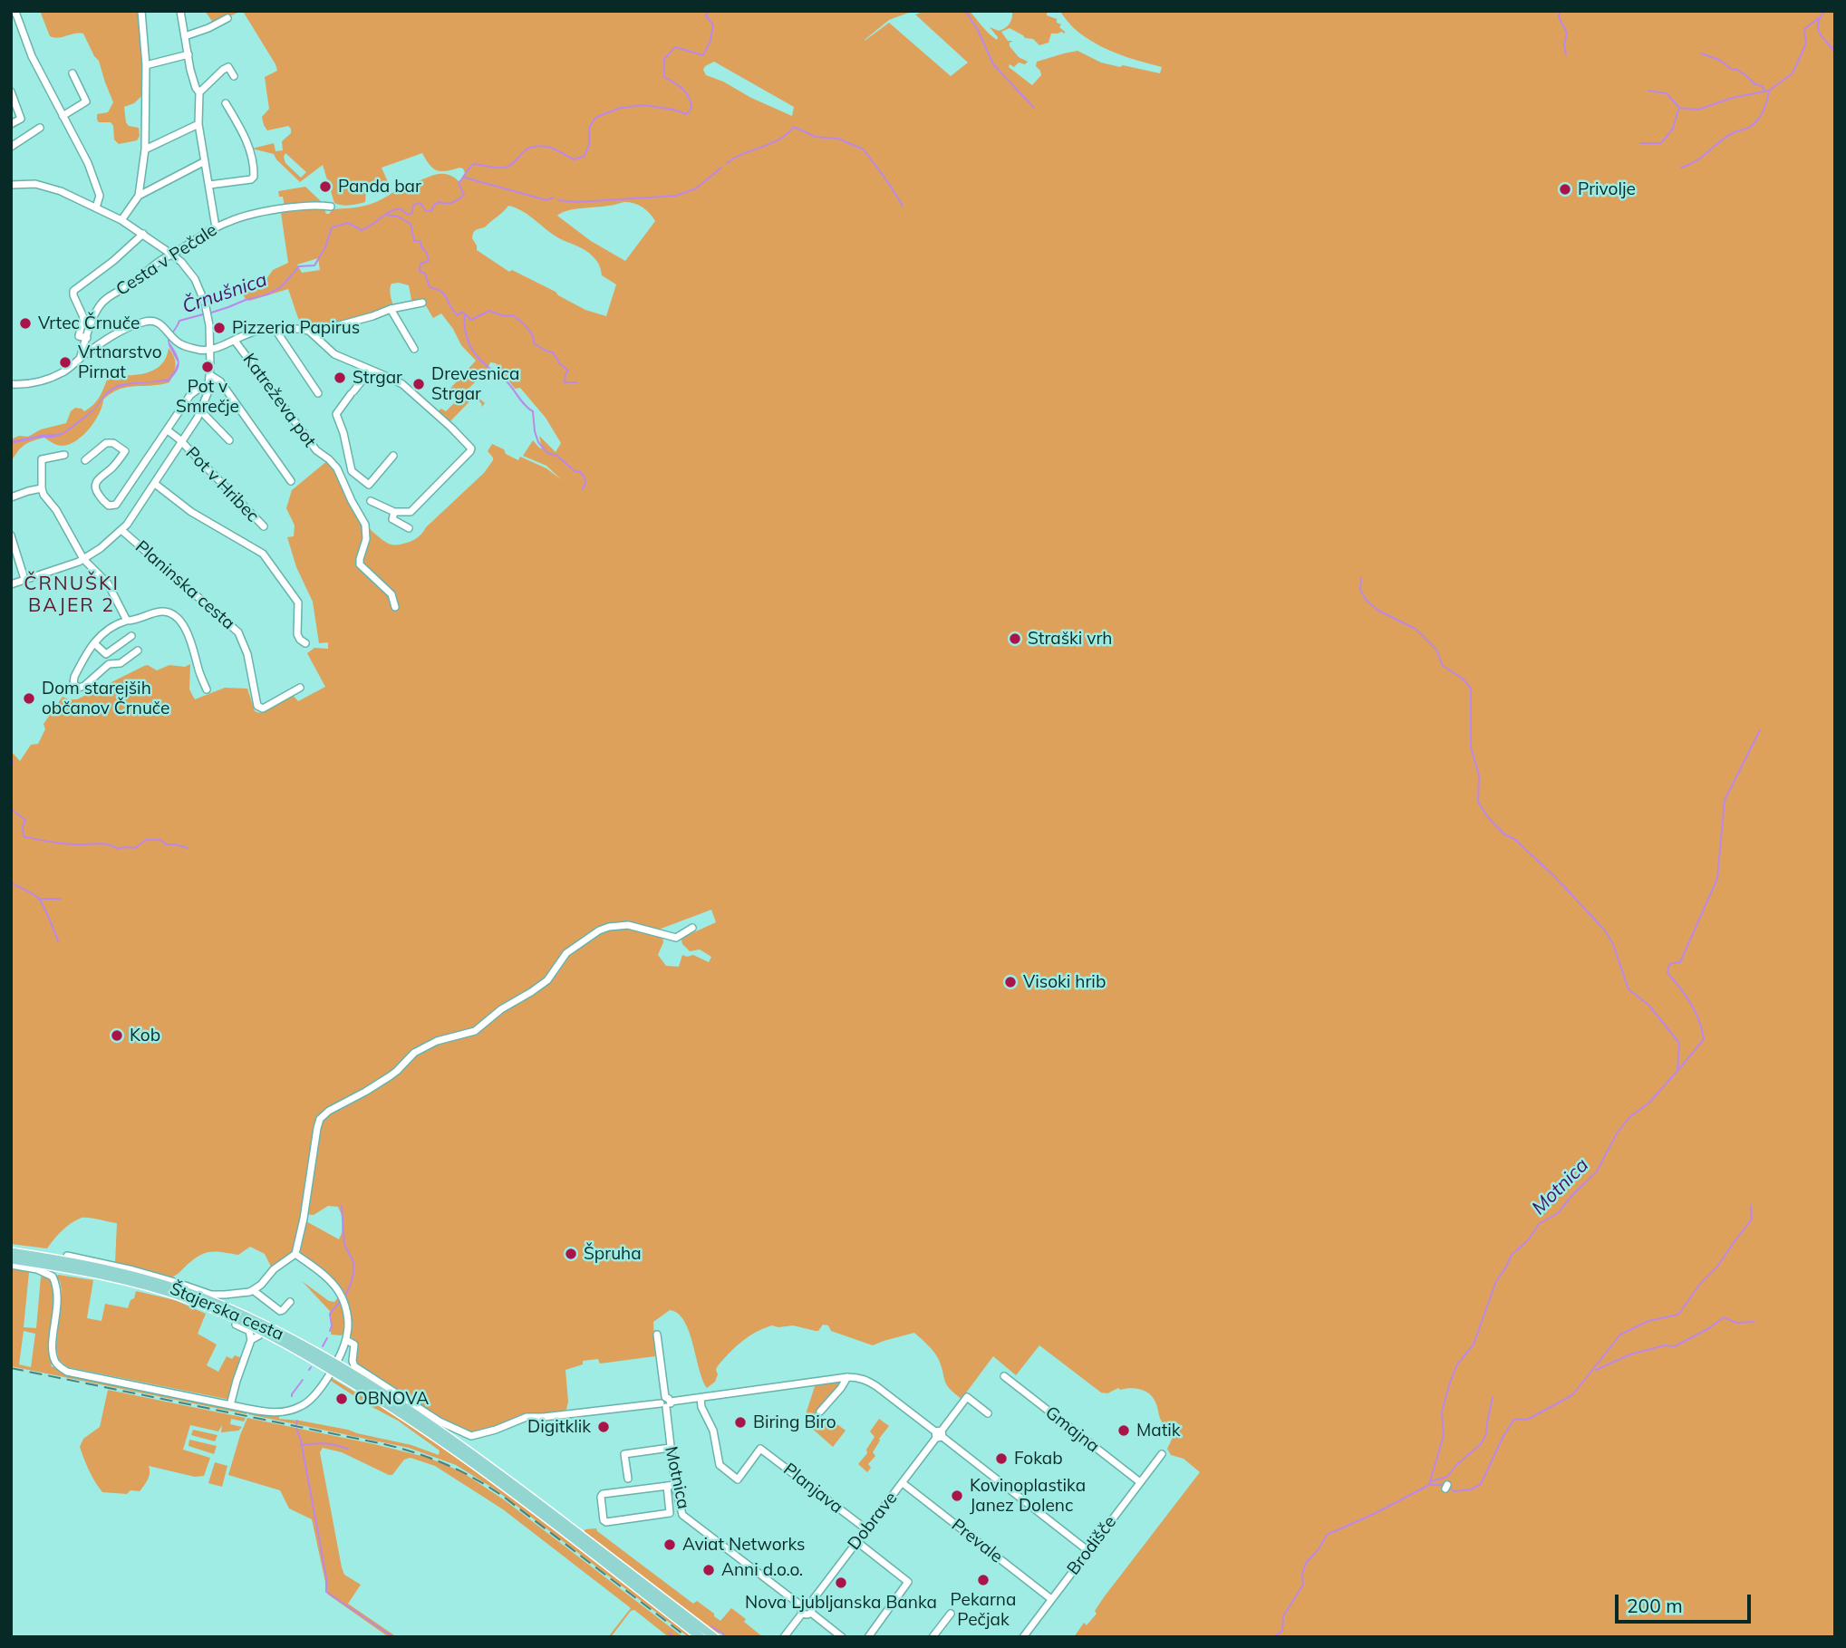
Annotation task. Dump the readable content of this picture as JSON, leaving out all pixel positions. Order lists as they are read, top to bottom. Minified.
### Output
{"streets":{"main road":["Štajerska cesta"],"street":["Cesta v Pečale","Katreževa pot","Pot v Hribec","Planinska cesta","Gmajna","Motnica","Planjava","Dobrave","Prevale","Brodišče"]},"crossings":[["Gmajna","Brodišče"],["Motnica","Dobrave"],["Planjava","Dobrave"],["Dobrave","Prevale"],["Prevale","Brodišče"]],"districts":["ČRNUŠKI BAJER 2"],"water":["Črnušnica","Motnica"],"places":["Panda bar","Privolje","Vrtec Črnuče","Pizzeria Papirus","Vrtnarstvo Pirnat","Pot v Smrečje","Strgar","Drevesnica Strgar","Straški vrh","Dom starejših občanov Črnuče","Visoki hrib","Kob","Špruha","OBNOVA","Biring Biro","Digitklik","Matik","Fokab","Kovinoplastika Janez Dolenc","Aviat Networks","Anni d.o.o.","Pekarna Pečjak","Nova Ljubljanska Banka"],"scale_bar":"200 m"}
